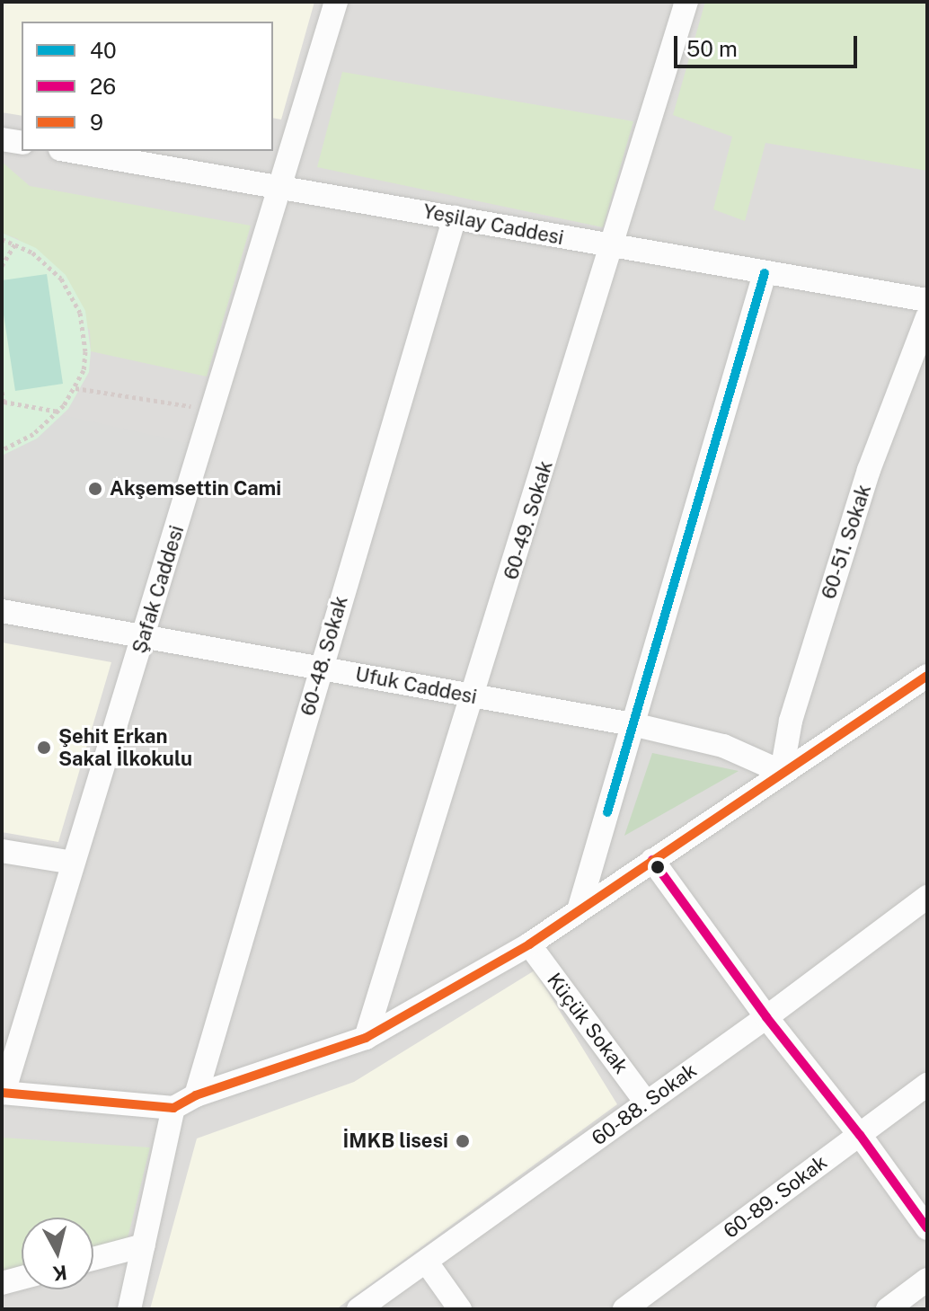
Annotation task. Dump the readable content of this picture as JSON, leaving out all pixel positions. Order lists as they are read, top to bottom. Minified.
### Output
{"streets":{"street":["Yeşilay Caddesi","60-49. Sokak","60-51. Sokak","Şafak Caddesi","60-48. Sokak","Ufuk Caddesi","Küçük Sokak","60-88. Sokak","60-89. Sokak"]},"crossings":[["Yeşilay Caddesi","60-49. Sokak"],["Yeşilay Caddesi","Şafak Caddesi"],["Yeşilay Caddesi","60-48. Sokak"],["60-49. Sokak","Ufuk Caddesi"],["60-51. Sokak","Ufuk Caddesi"],["Şafak Caddesi","Ufuk Caddesi"],["60-48. Sokak","Ufuk Caddesi"],["Küçük Sokak","60-88. Sokak"]],"places":["Akşemsettin Cami","Şehit Erkan Sakal İlkokulu","İMKB lisesi"],"lines":["transit line 40","transit line 9","transit line 26"],"legend":["40","26","9"],"scale_bar":"50 m","north":"bottom"}
